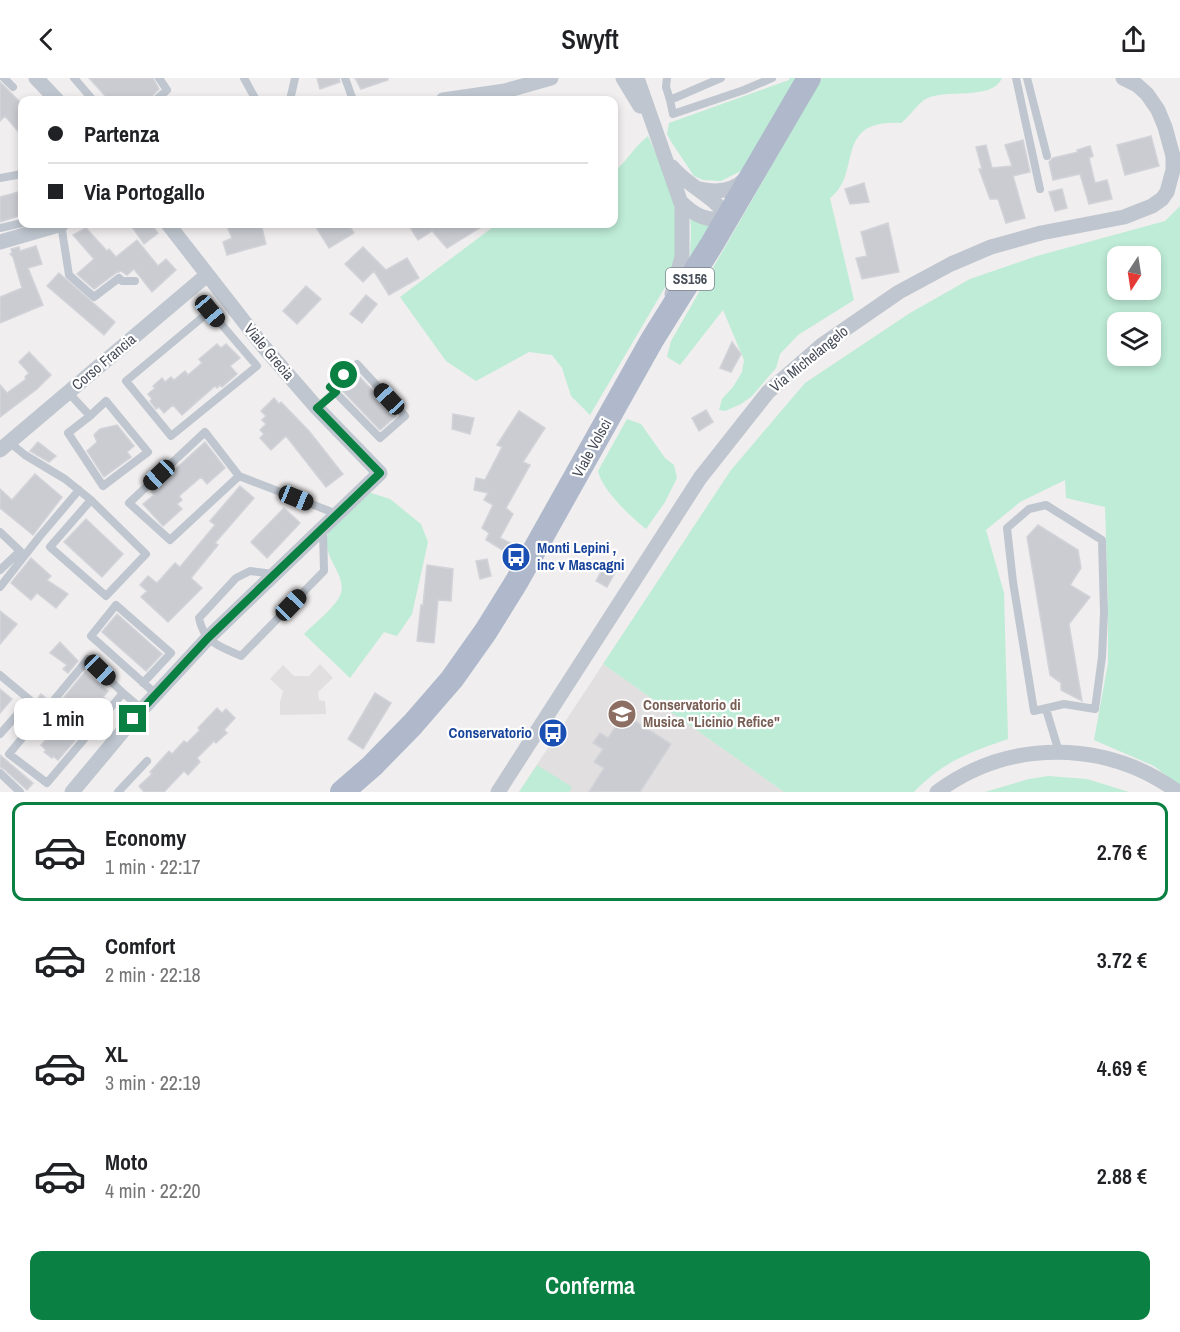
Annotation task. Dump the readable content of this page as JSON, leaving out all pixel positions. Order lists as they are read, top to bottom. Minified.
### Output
{"streets":{"main road":["SS156","Viale Volsci"],"street":["Viale Grecia","Via Michelangelo","Corso Francia"]},"crossings":[["Viale Grecia","Corso Francia"]],"places":{"bus stop":["Monti Lepini , inc v Mascagni","Conservatorio"],"school or university":["Conservatorio di Musica \"Licinio Refice\""]},"north":"bottom","page":{"header":"Swyft","banner":["Partenza","Via Portogallo"],"bubble":"1 min","list":[{"name":"Economy","note":"1 min · 22:17","value":"2.76 €"},{"name":"Comfort","note":"2 min · 22:18","value":"3.72 €"},{"name":"XL","note":"3 min · 22:19","value":"4.69 €"},{"name":"Moto","note":"4 min · 22:20","value":"2.88 €"}],"buttons":"Conferma"}}
